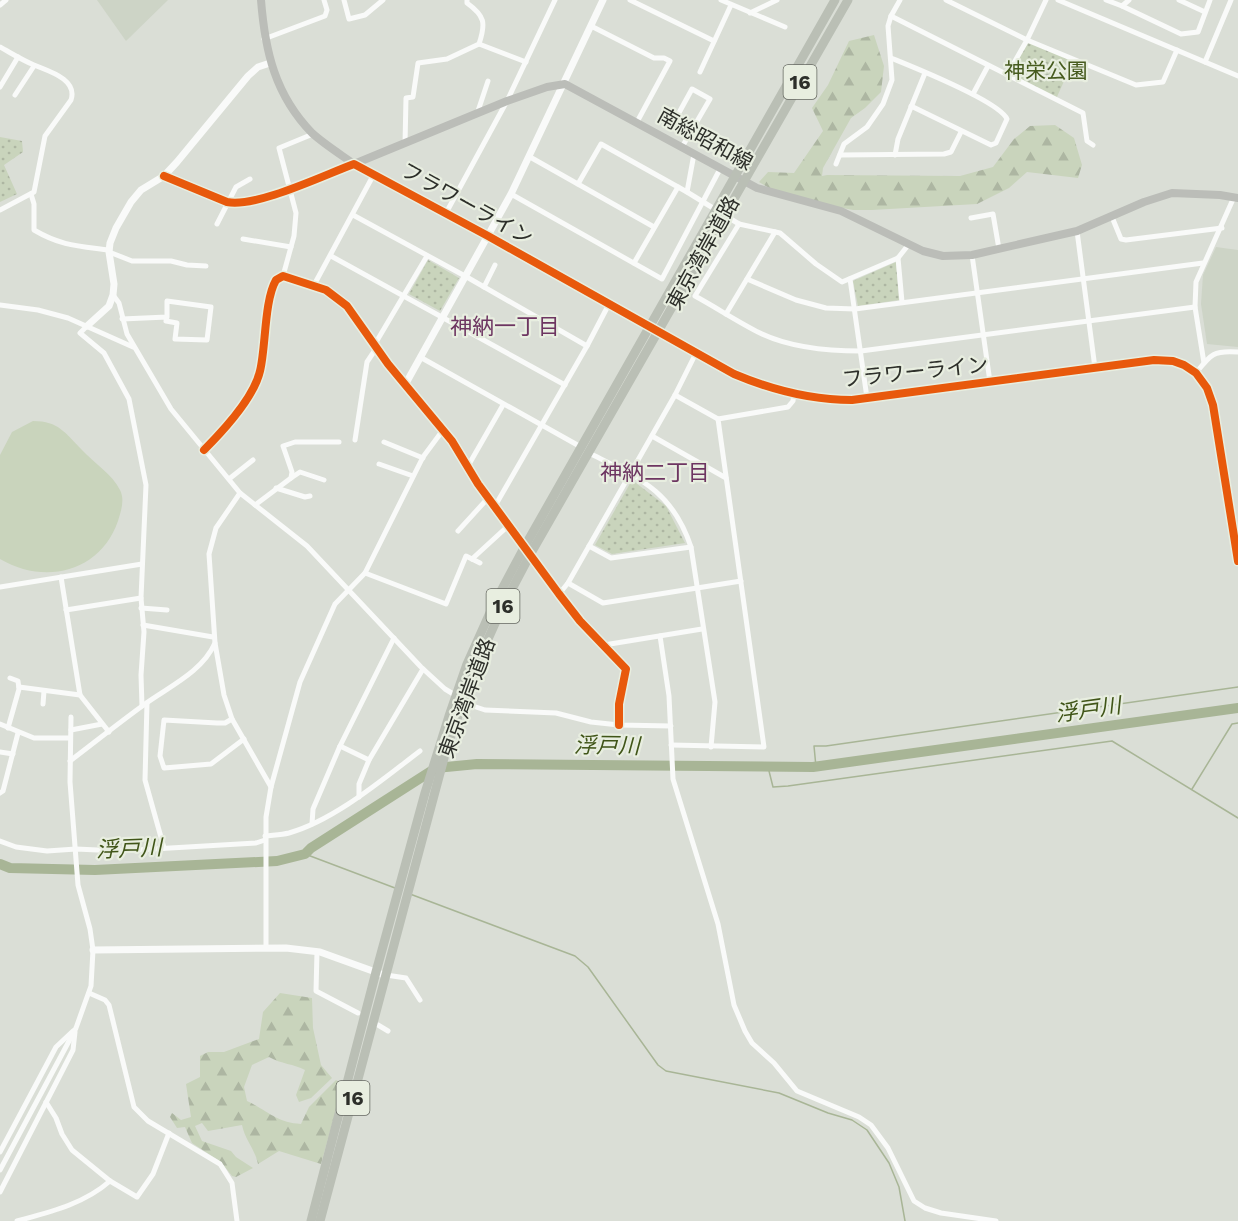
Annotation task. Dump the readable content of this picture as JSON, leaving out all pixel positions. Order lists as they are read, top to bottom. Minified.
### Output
{"streets":{"highway":["16","東京湾岸道路"],"main road":["南総昭和線"],"street":["フラワーライン"]},"crossings":[["フラワーライン","東京湾岸道路"]],"districts":["神納一丁目","神納二丁目"],"water":["浮戸川"],"parks":["神栄公園"]}
